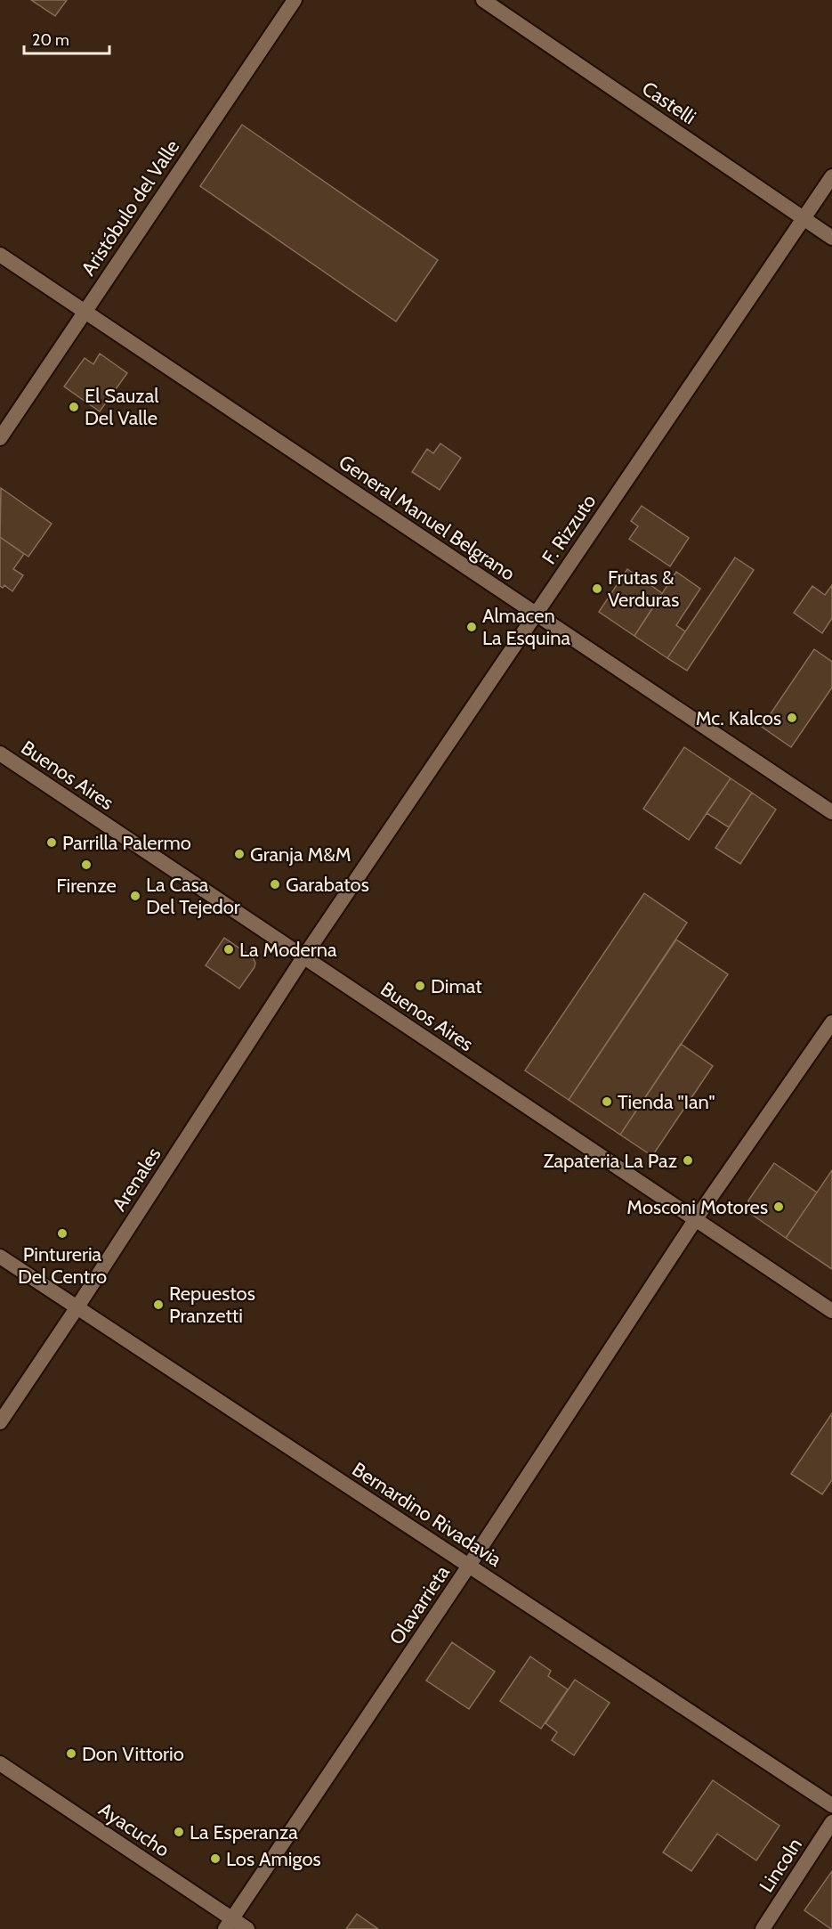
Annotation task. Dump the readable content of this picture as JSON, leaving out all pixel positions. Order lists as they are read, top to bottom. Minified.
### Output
{"streets":{"street":["Castelli","Aristóbulo del Valle","General Manuel Belgrano","F. Rizzuto","Buenos Aires","Arenales","Bernardino Rivadavia","Olavarrieta","Ayacucho","Lincoln"]},"crossings":[["Castelli","F. Rizzuto"],["Aristóbulo del Valle","General Manuel Belgrano"],["General Manuel Belgrano","F. Rizzuto"],["F. Rizzuto","Buenos Aires"],["F. Rizzuto","Arenales"],["Buenos Aires","Arenales"],["Buenos Aires","Olavarrieta"],["Arenales","Bernardino Rivadavia"],["Bernardino Rivadavia","Olavarrieta"],["Olavarrieta","Ayacucho"]],"places":["El Sauzal Del Valle","Frutas & Verduras","Almacen La Esquina","Mc. Kalcos","Parrilla Palermo","Granja M&M","Firenze","Garabatos","La Casa Del Tejedor","La Moderna","Dimat","Tienda \"Ian\"","Zapateria La Paz","Mosconi Motores","Pintureria Del Centro","Repuestos Pranzetti","Don Vittorio","La Esperanza","Los Amigos"],"scale_bar":"20 m"}
